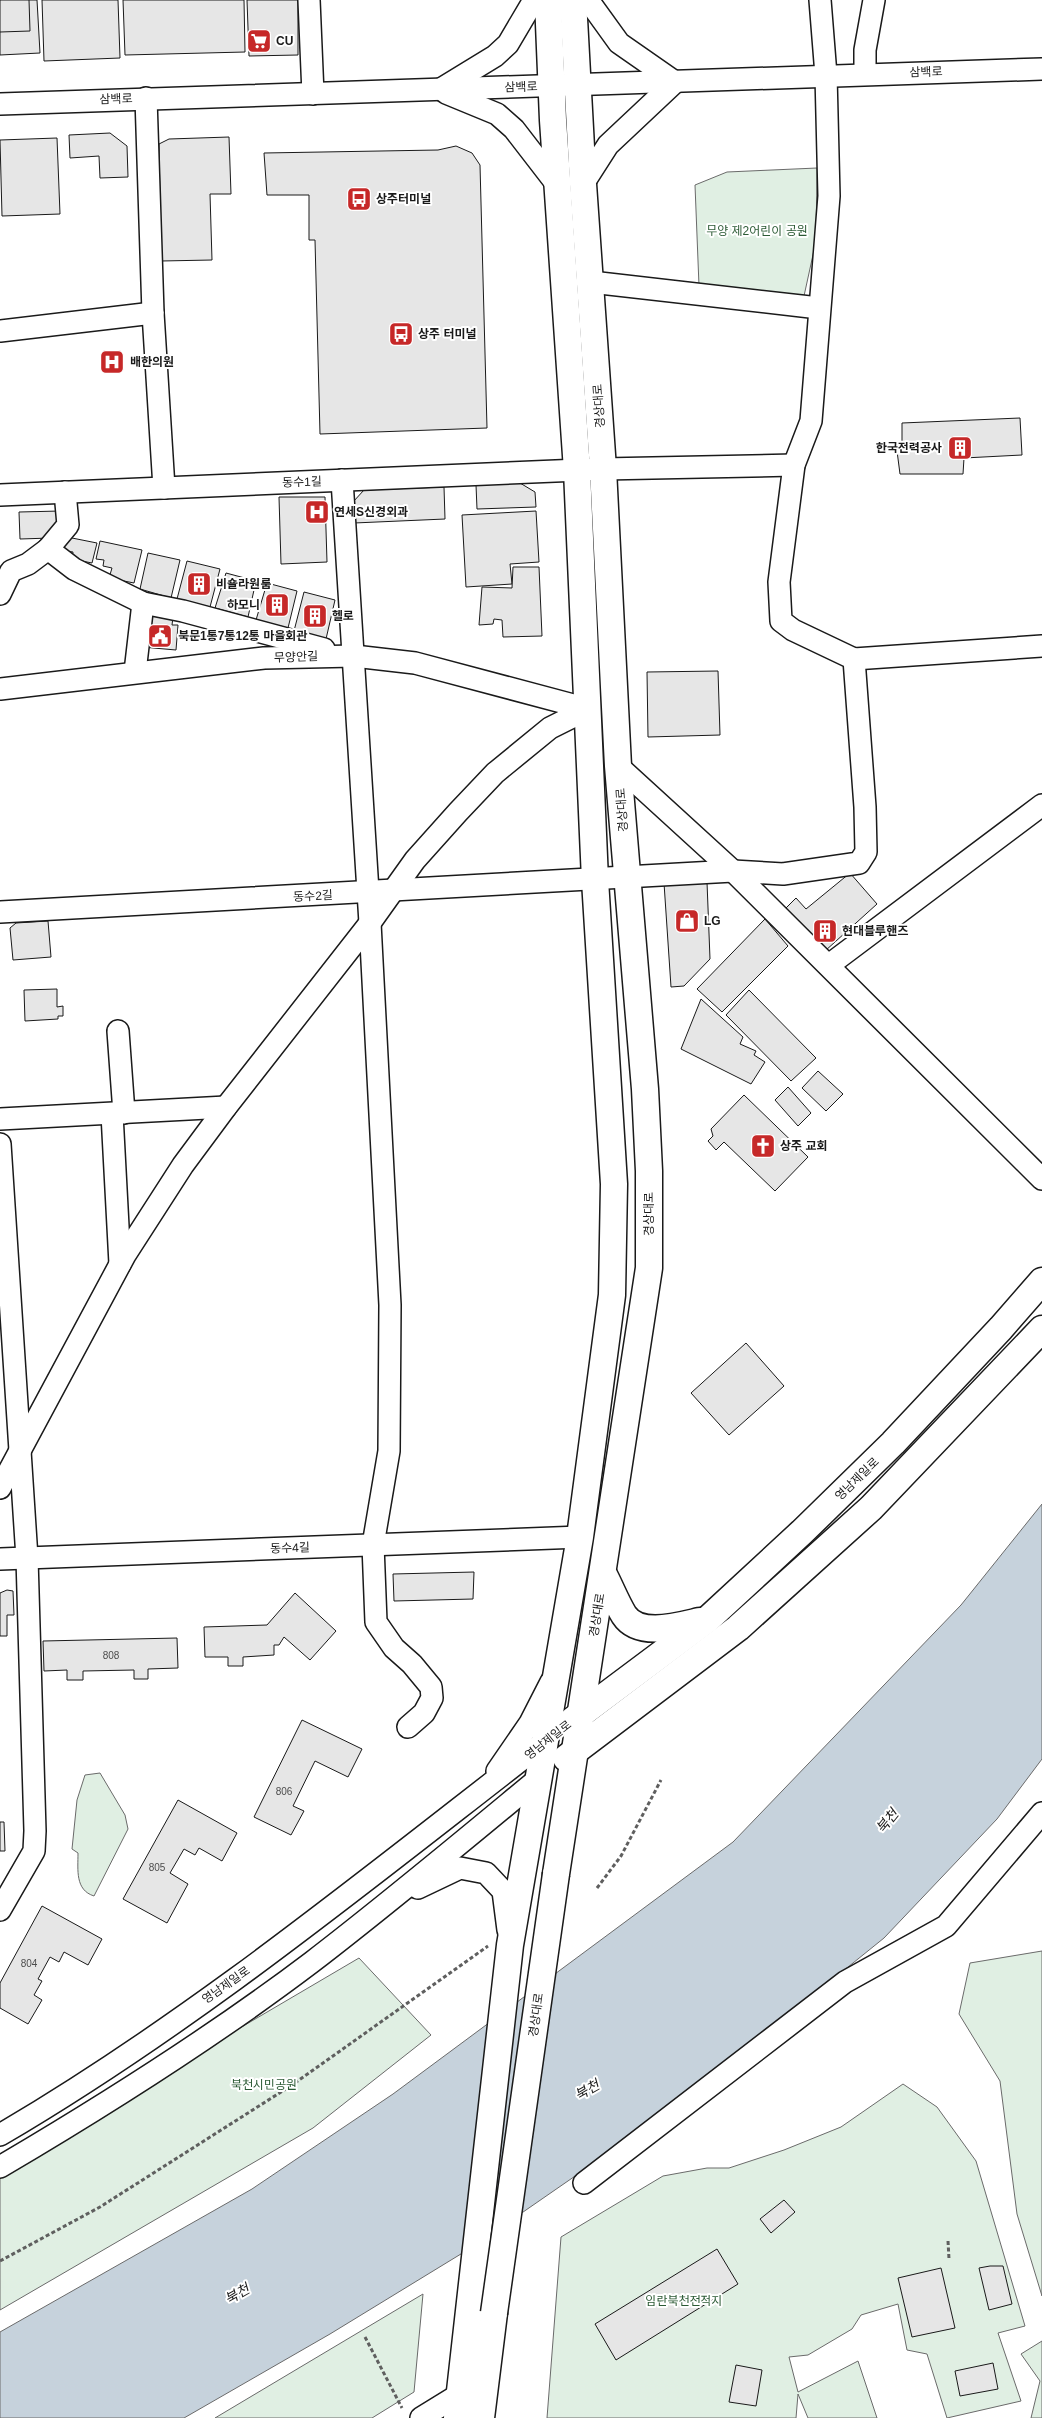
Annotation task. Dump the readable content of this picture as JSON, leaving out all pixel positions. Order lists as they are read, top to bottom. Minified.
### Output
{"streets":{"main road":["경상대로","영남제일로"],"street":["삼백로","동수1길","무양안길","동수2길","동수4길"]},"crossings":[["삼백로","경상대로"],["경상대로","동수1길"],["경상대로","무양안길"],["경상대로","동수2길"],["경상대로","영남제일로"],["경상대로","동수4길"]],"water":["북천"],"parks":["무양 제2어린이 공원","북천시민공원","임란북천전적지"],"places":{"supermarket":["CU"],"bus stop":["상주터미널","상주 터미널"],"hospital":["배한의원","연세S신경외과"],"building":["한국전력공사","비숄라원룸","하모니","헬로","현대블루핸즈"],"public building":["북문1통7통12통 마을회관"],"shop":["LG"],"church":["상주 교회"]},"house_numbers":["808","806","805","804"]}
